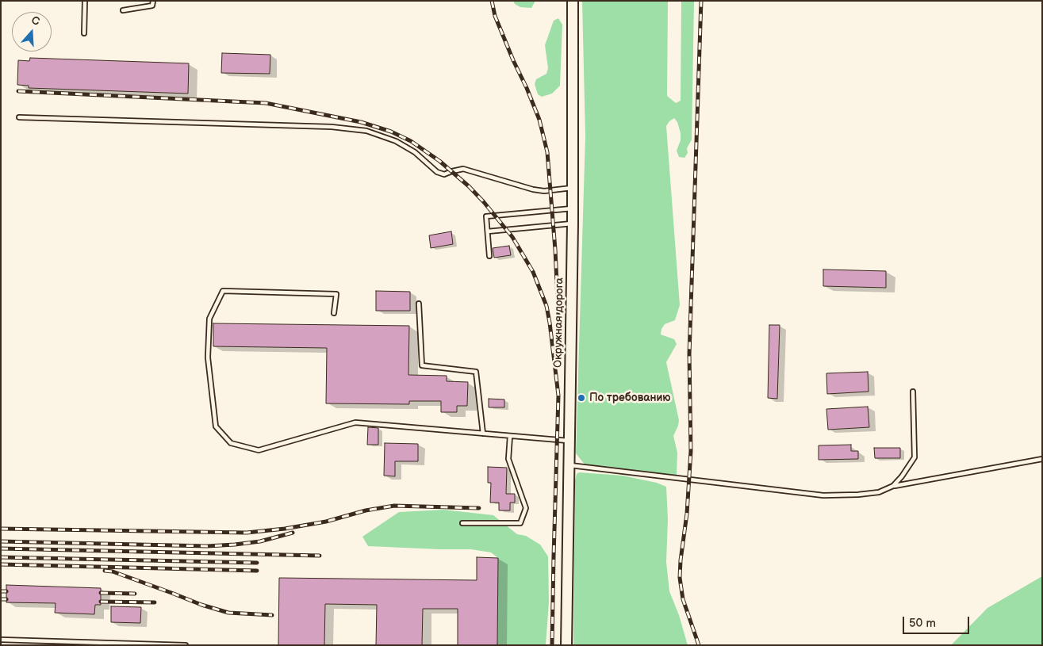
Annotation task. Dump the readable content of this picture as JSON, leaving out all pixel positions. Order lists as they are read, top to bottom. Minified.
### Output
{"streets":{"main road":["Окружная дорога"]},"places":["По требованию"],"scale_bar":"50 m","north":"top"}
